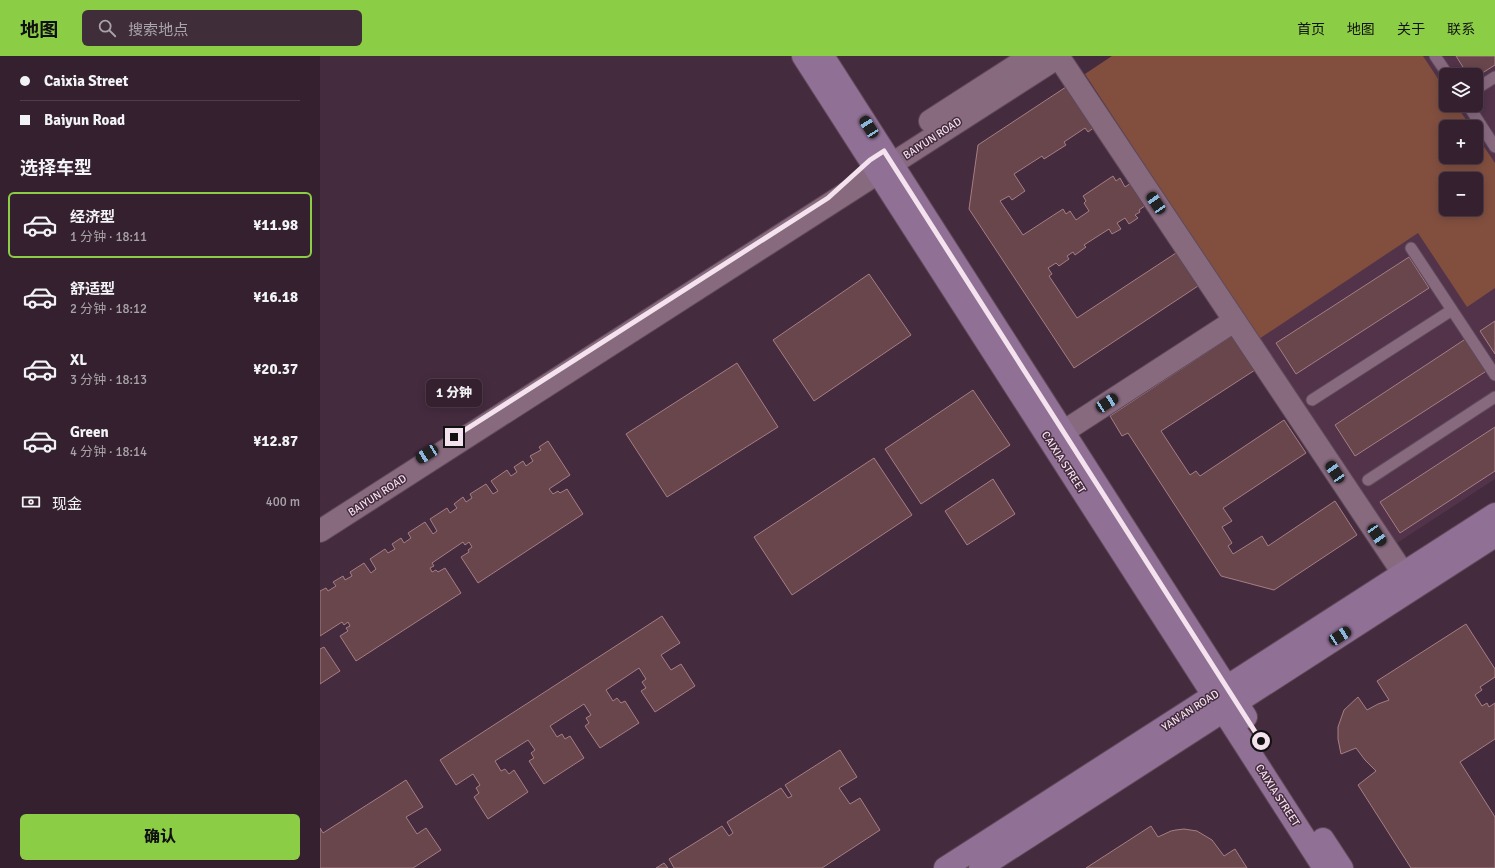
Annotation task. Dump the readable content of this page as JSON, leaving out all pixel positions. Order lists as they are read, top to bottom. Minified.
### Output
{"streets":{"main road":["CAIXIA STREET","YAN'AN ROAD"],"street":["BAIYUN ROAD"]},"crossings":[["BAIYUN ROAD","CAIXIA STREET"],["CAIXIA STREET","YAN'AN ROAD"]],"page":{"header":"地图","search":"搜索地点","nav":["首页","地图","关于","联系"],"banner":["Caixia Street","Baiyun Road"],"map_buttons":["+","−"],"heading":"选择车型","list":[{"name":"经济型","note":"1 分钟 · 18:11","value":"¥11.98"},{"name":"舒适型","note":"2 分钟 · 18:12","value":"¥16.18"},{"name":"XL","note":"3 分钟 · 18:13","value":"¥20.37"},{"name":"Green","note":"4 分钟 · 18:14","value":"¥12.87"}],"bubble":"1 分钟","pay":["现金","400 m"],"buttons":"确认"}}
